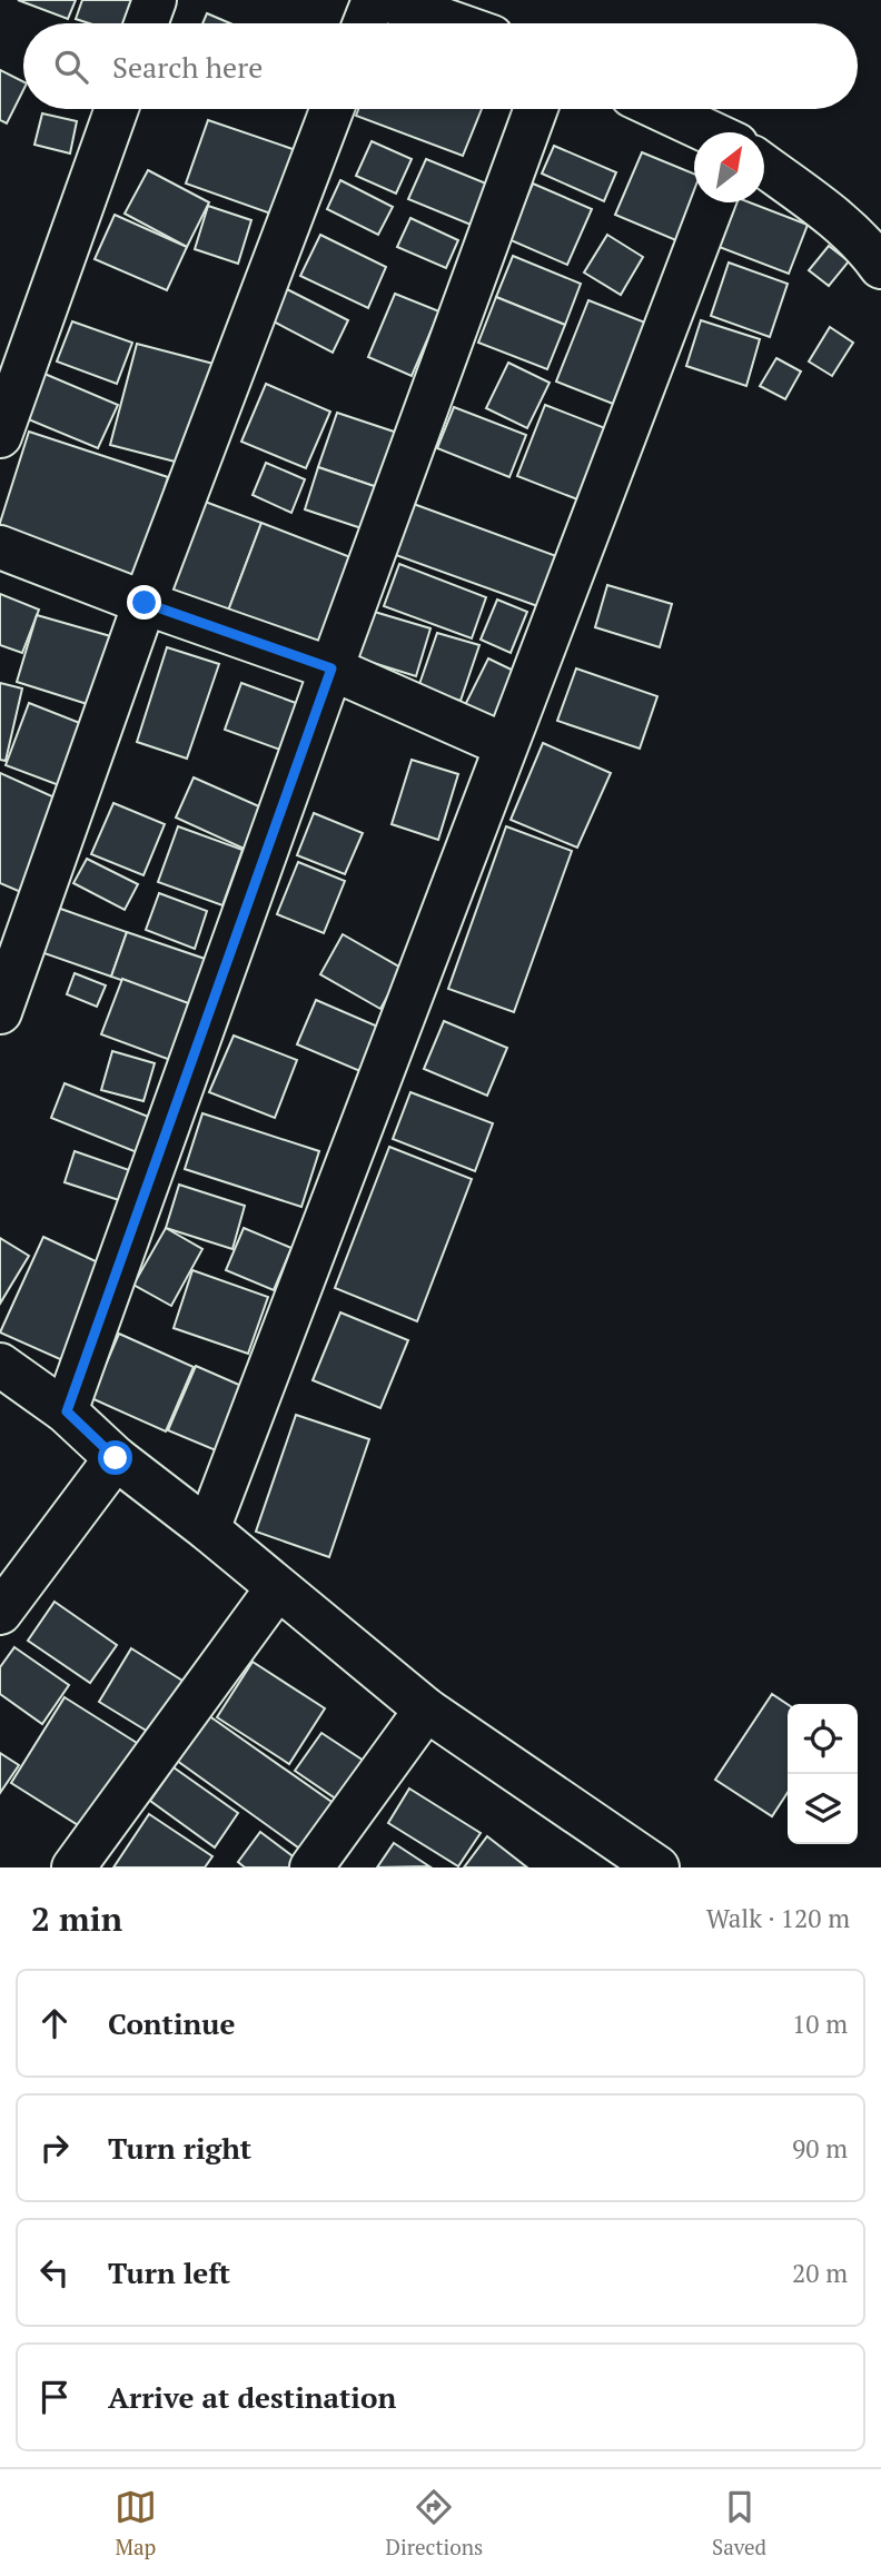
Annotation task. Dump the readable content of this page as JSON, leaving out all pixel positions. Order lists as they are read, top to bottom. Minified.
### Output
{"north":"top right","page":{"search":"Search here","heading":["2 min","Walk · 120 m"],"list":[["Continue","10 m"],["Turn right","90 m"],["Turn left","20 m"],"Arrive at destination"],"nav":["Map","Directions","Saved"]}}
